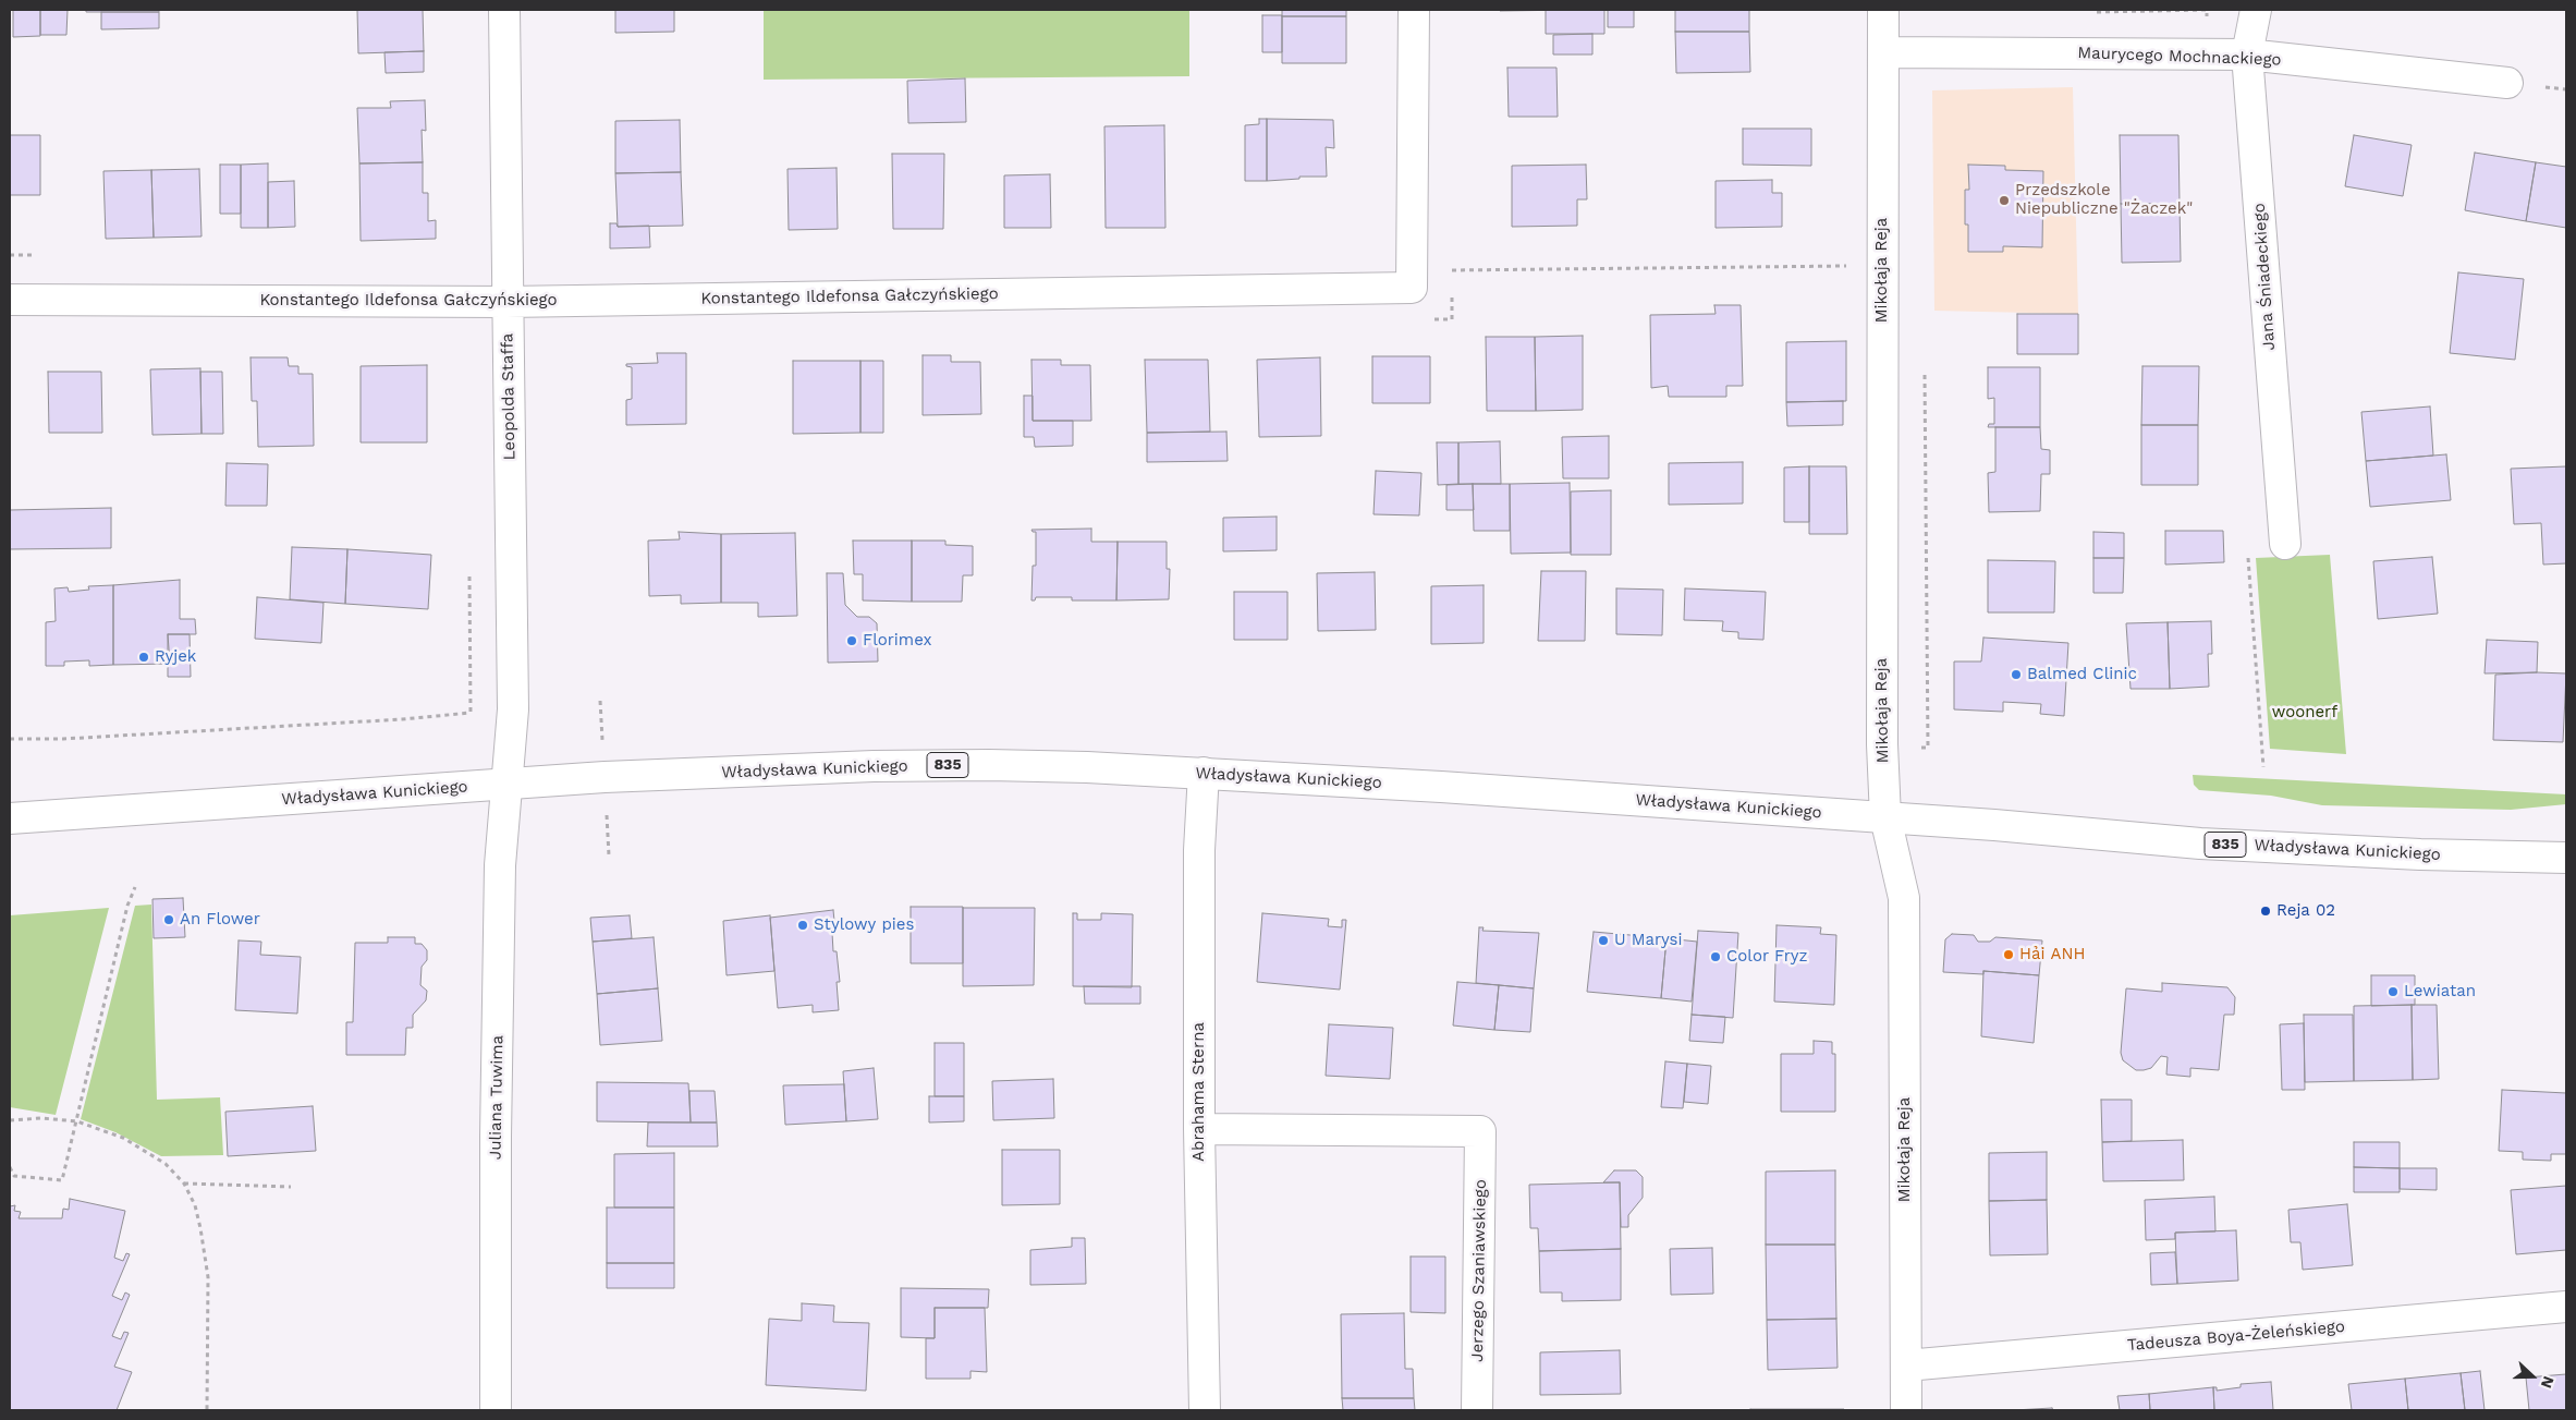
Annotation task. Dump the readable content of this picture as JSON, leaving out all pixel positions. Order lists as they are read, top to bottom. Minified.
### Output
{"streets":{"street":["Maurycego Mochnackiego","Mikołaja Reja","Jana Śniadeckiego","Konstantego Ildefonsa Gałczyńskiego","Leopolda Staffa","835","Władysława Kunickiego","Abrahama Sterna","Juliana Tuwima","Jerzego Szaniawskiego","Tadeusza Boya-Żeleńskiego"]},"crossings":[["Maurycego Mochnackiego","Mikołaja Reja"],["Maurycego Mochnackiego","Jana Śniadeckiego"],["Mikołaja Reja","Władysława Kunickiego"],["Mikołaja Reja","Tadeusza Boya-Żeleńskiego"],["Konstantego Ildefonsa Gałczyńskiego","Leopolda Staffa"],["Leopolda Staffa","Władysława Kunickiego"],["Leopolda Staffa","Juliana Tuwima"],["Władysława Kunickiego","Abrahama Sterna"],["Władysława Kunickiego","Juliana Tuwima"],["Abrahama Sterna","Jerzego Szaniawskiego"]],"parks":["woonerf"],"places":["Przedszkole Niepubliczne \"Żaczek\"","Florimex","Ryjek","Balmed Clinic","Reja 02","An Flower","Stylowy pies","U Marysi","Hải ANH","Color Fryz","Lewiatan"],"north":"right"}
